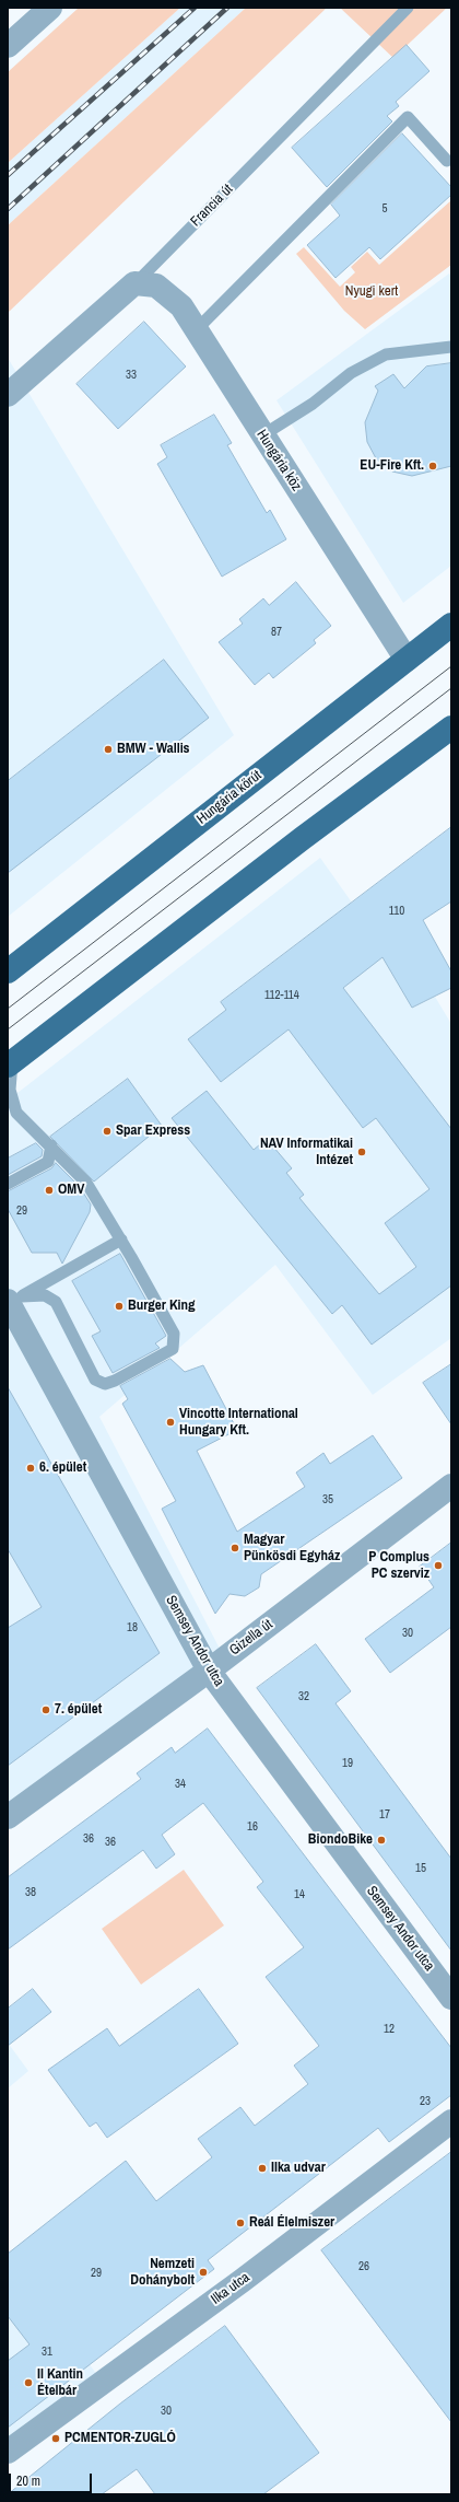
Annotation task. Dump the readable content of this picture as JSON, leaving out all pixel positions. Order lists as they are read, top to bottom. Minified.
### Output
{"streets":{"main road":["Hungária körút"],"street":["Francia út","Hungária köz","Gizella út","Semsey Andor utca","Ilka utca"]},"crossings":[["Francia út","Hungária köz"],["Hungária köz","Hungária körút"],["Gizella út","Semsey Andor utca"]],"parks":["Nyugi kert"],"places":["EU-Fire Kft.","BMW - Wallis","Spar Express","NAV Informatikai Intézet","OMV","Burger King","Vincotte International Hungary Kft.","6. épület","Magyar Pünkösdi Egyház","P Complus PC szerviz","7. épület","BiondoBike","Ilka udvar","Reál Élelmiszer","Nemzeti Dohánybolt","Il Kantin Ételbár","PCMENTOR-ZUGLÓ"],"house_numbers":["5","33","87","110","112-114","29","35","18","30","32","19","34","17","16","36","36","15","38","14","12","23","26","29","31","30"],"scale_bar":"20 m"}
